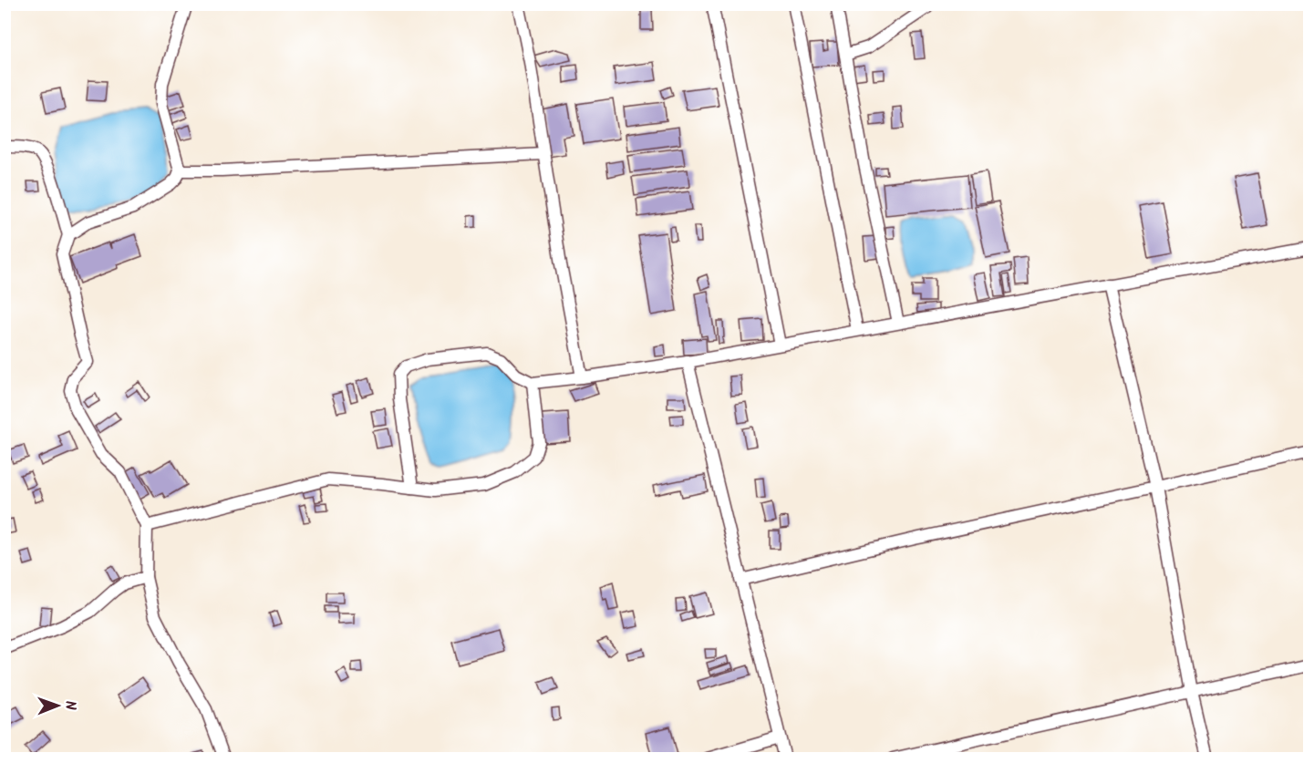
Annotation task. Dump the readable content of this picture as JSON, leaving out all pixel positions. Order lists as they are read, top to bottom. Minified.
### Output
{"north":"right"}
